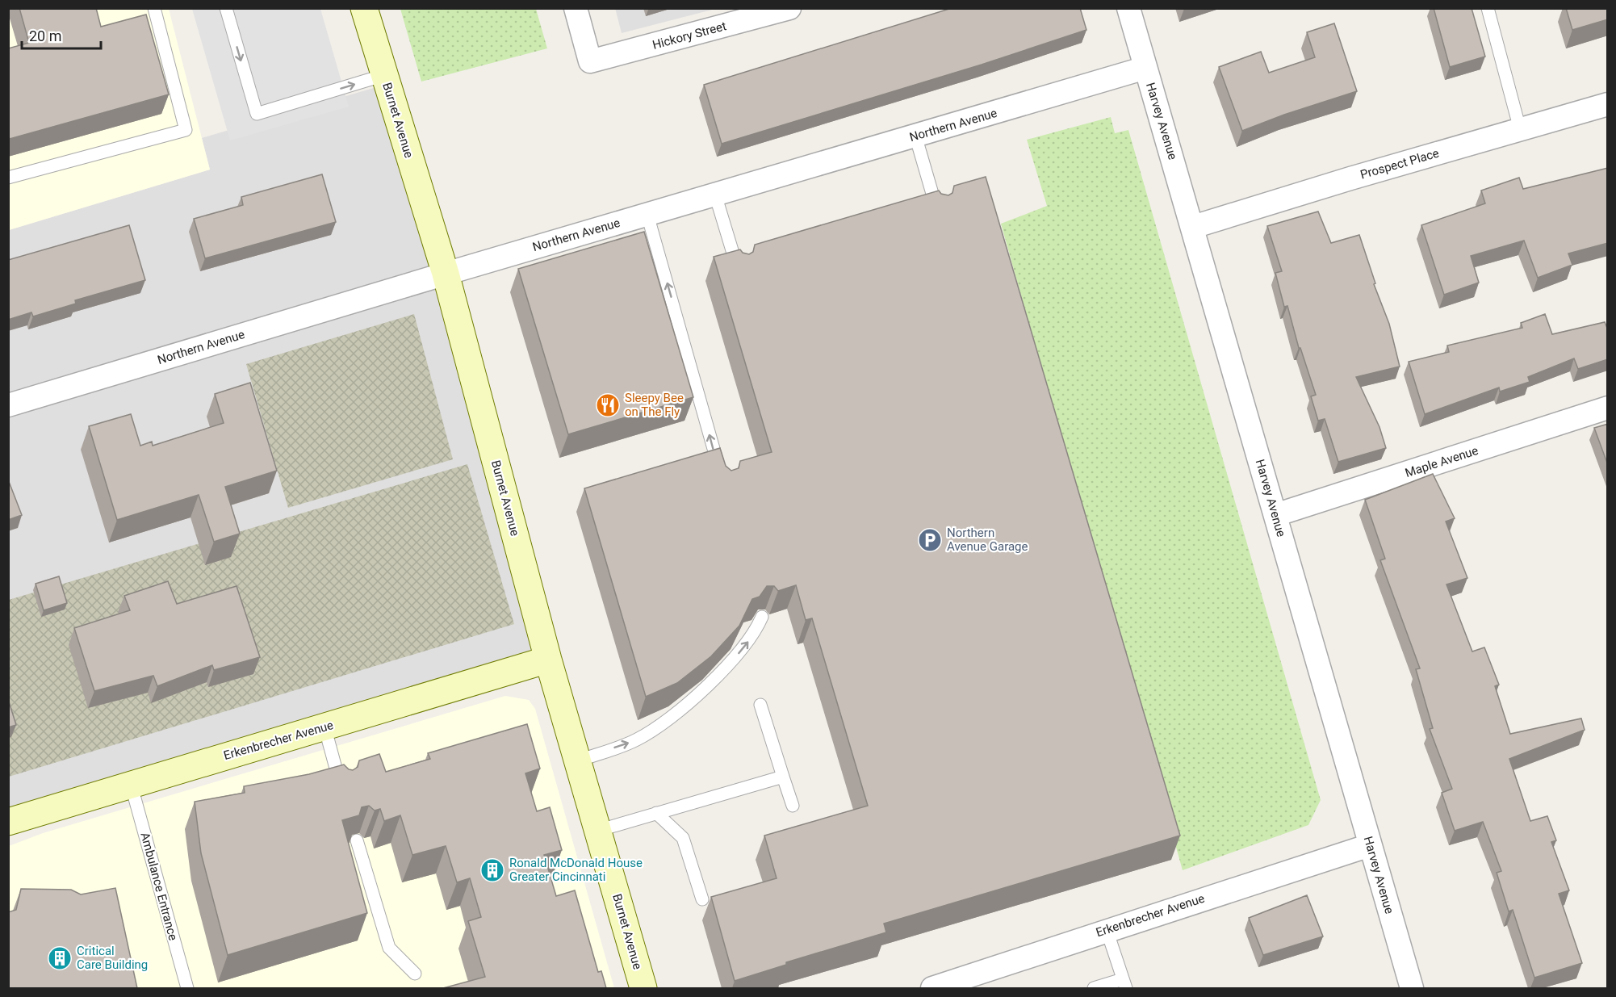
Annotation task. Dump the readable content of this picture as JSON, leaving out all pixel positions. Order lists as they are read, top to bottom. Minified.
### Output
{"streets":{"street":["Hickory Street","Burnet Avenue","Harvey Avenue","Northern Avenue","Prospect Place","Maple Avenue","Erkenbrecher Avenue"],"lane":["Ambulance Entrance"]},"crossings":[["Burnet Avenue","Northern Avenue"],["Burnet Avenue","Erkenbrecher Avenue"],["Harvey Avenue","Northern Avenue"],["Harvey Avenue","Prospect Place"],["Harvey Avenue","Maple Avenue"],["Harvey Avenue","Erkenbrecher Avenue"],["Erkenbrecher Avenue","Ambulance Entrance"]],"places":{"restaurant":["Sleepy Bee on The Fly"],"parking":["Northern Avenue Garage"],"building":["Ronald McDonald House Greater Cincinnati","Critical Care Building"]},"scale_bar":"20 m"}
